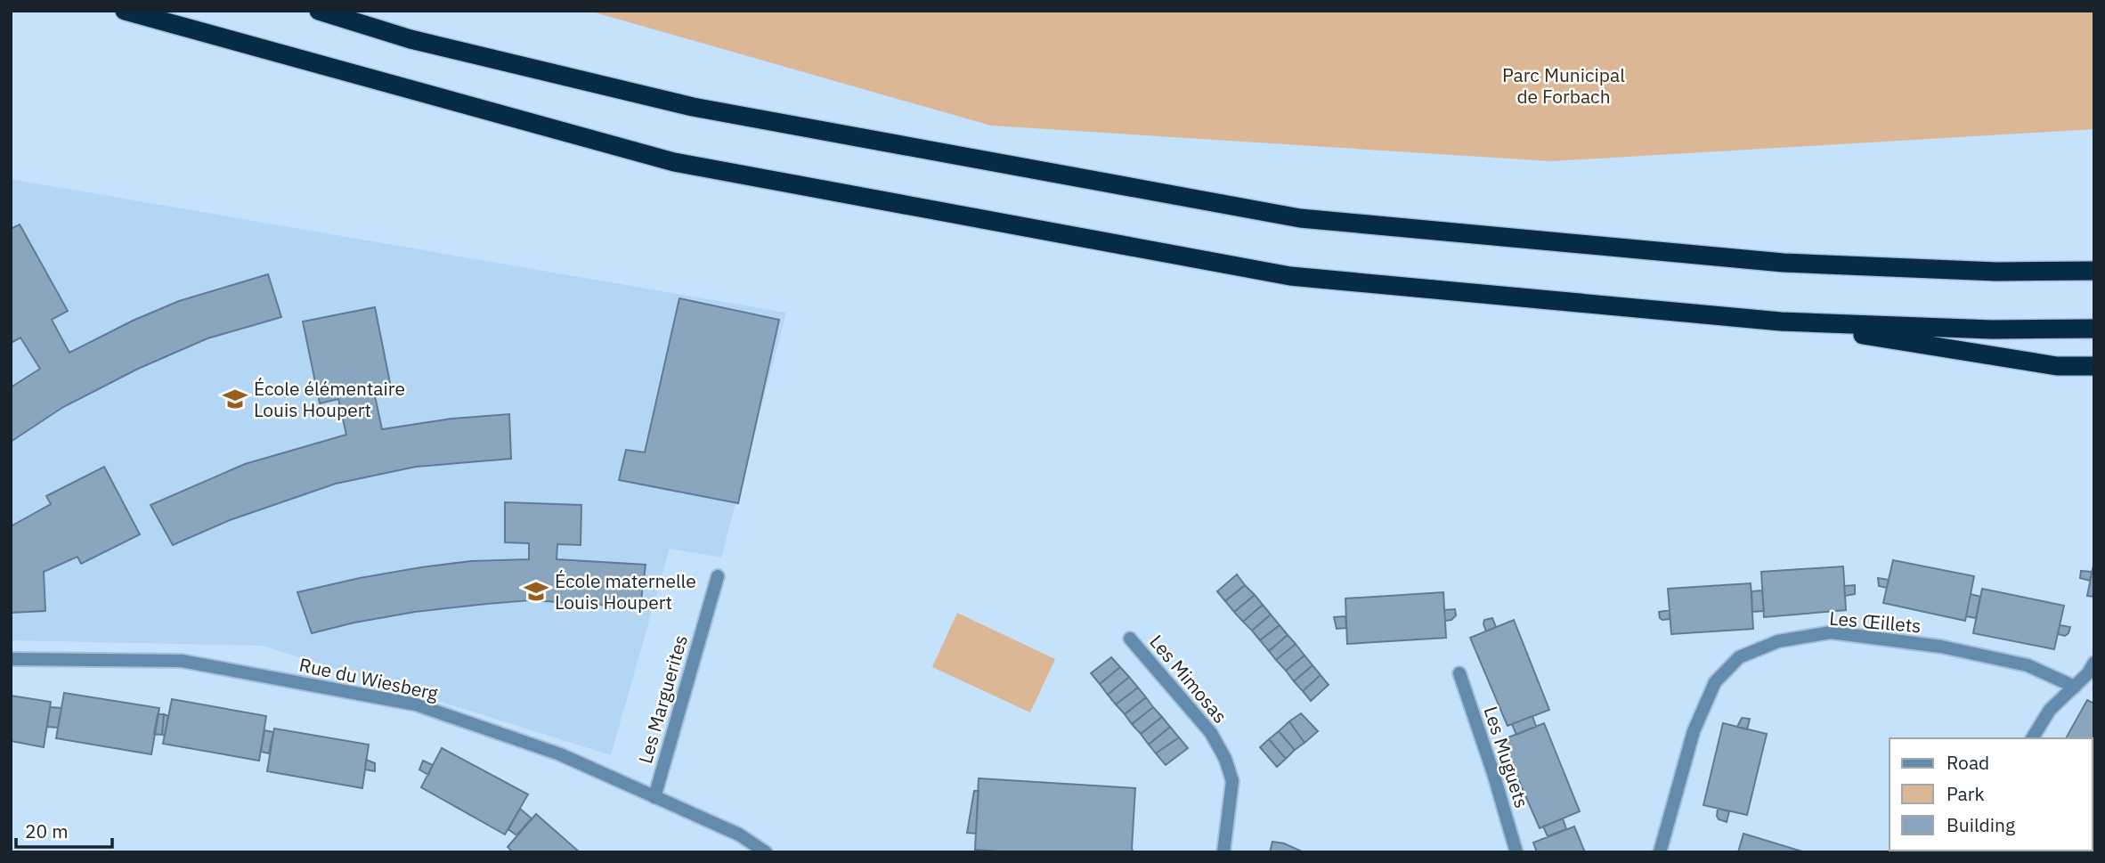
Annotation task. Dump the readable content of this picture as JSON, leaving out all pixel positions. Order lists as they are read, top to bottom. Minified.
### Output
{"streets":{"street":["Les Œillets","Rue du Wiesberg","Les Mimosas","Les Marguerites","Les Muguets"]},"crossings":[["Rue du Wiesberg","Les Marguerites"]],"parks":["Parc Municipal de Forbach"],"places":{"school or university":["École élémentaire Louis Houpert","École maternelle Louis Houpert"]},"legend":["Road","Park","Building"],"scale_bar":"20 m"}
